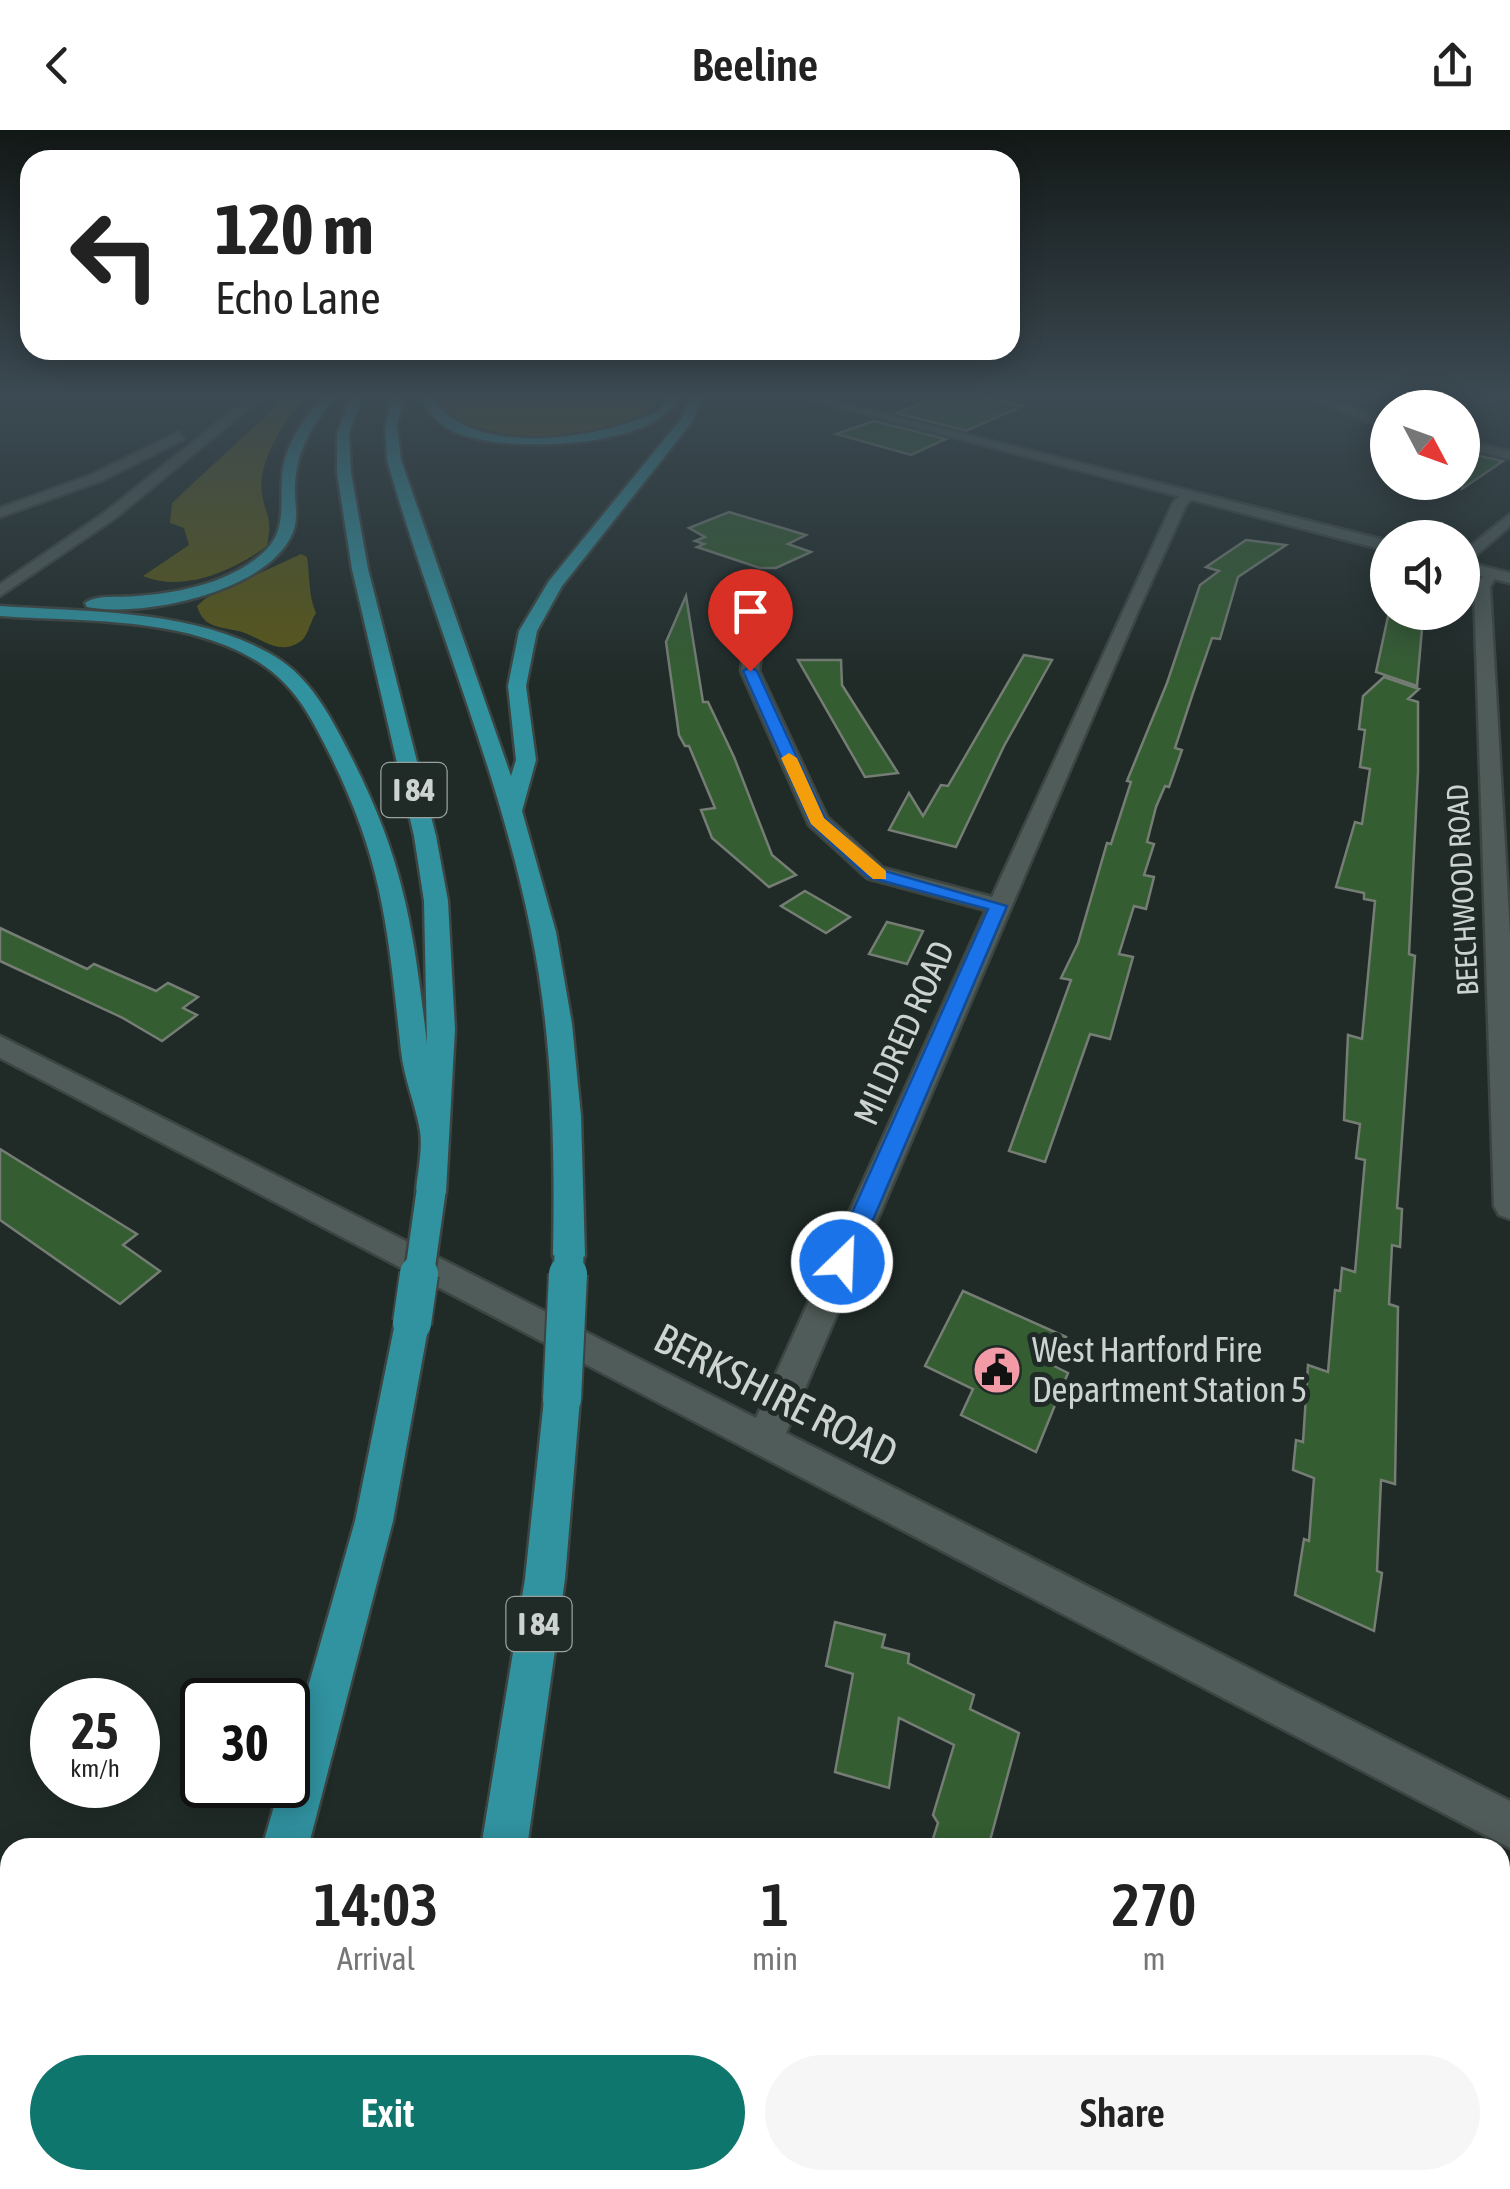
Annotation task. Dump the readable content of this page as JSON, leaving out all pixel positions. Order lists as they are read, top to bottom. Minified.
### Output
{"streets":{"highway":["I 84"],"street":["BEECHWOOD ROAD","MILDRED ROAD","BERKSHIRE ROAD"]},"crossings":[["MILDRED ROAD","BERKSHIRE ROAD"]],"places":{"public building":["West Hartford Fire Department Station 5"]},"north":"bottom right","page":{"header":"Beeline","turn":["120 m","Echo Lane"],"speed":"25 km/h","limit":"30","eta":["14:03","Arrival","1","min","270","m"],"buttons":["Exit","Share"]}}
